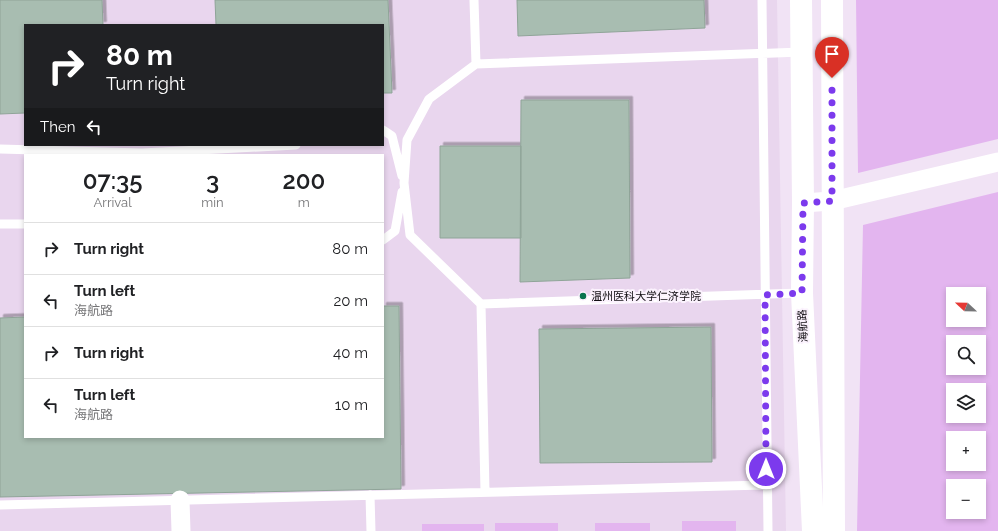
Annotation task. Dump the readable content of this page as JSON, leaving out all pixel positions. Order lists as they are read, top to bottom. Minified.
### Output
{"streets":{"main road":["海航路"]},"places":["温州医科大学仁济学院"],"north":"left","page":{"turn":["80 m","Turn right"],"then":"Then","eta":["07:35","Arrival","3","min","200","m"],"list":[{"name":"Turn right","value":"80 m"},{"name":"Turn left","note":"海航路","value":"20 m"},{"name":"Turn right","value":"40 m"},{"name":"Turn left","note":"海航路","value":"10 m"}],"map_buttons":["+","−"]}}
